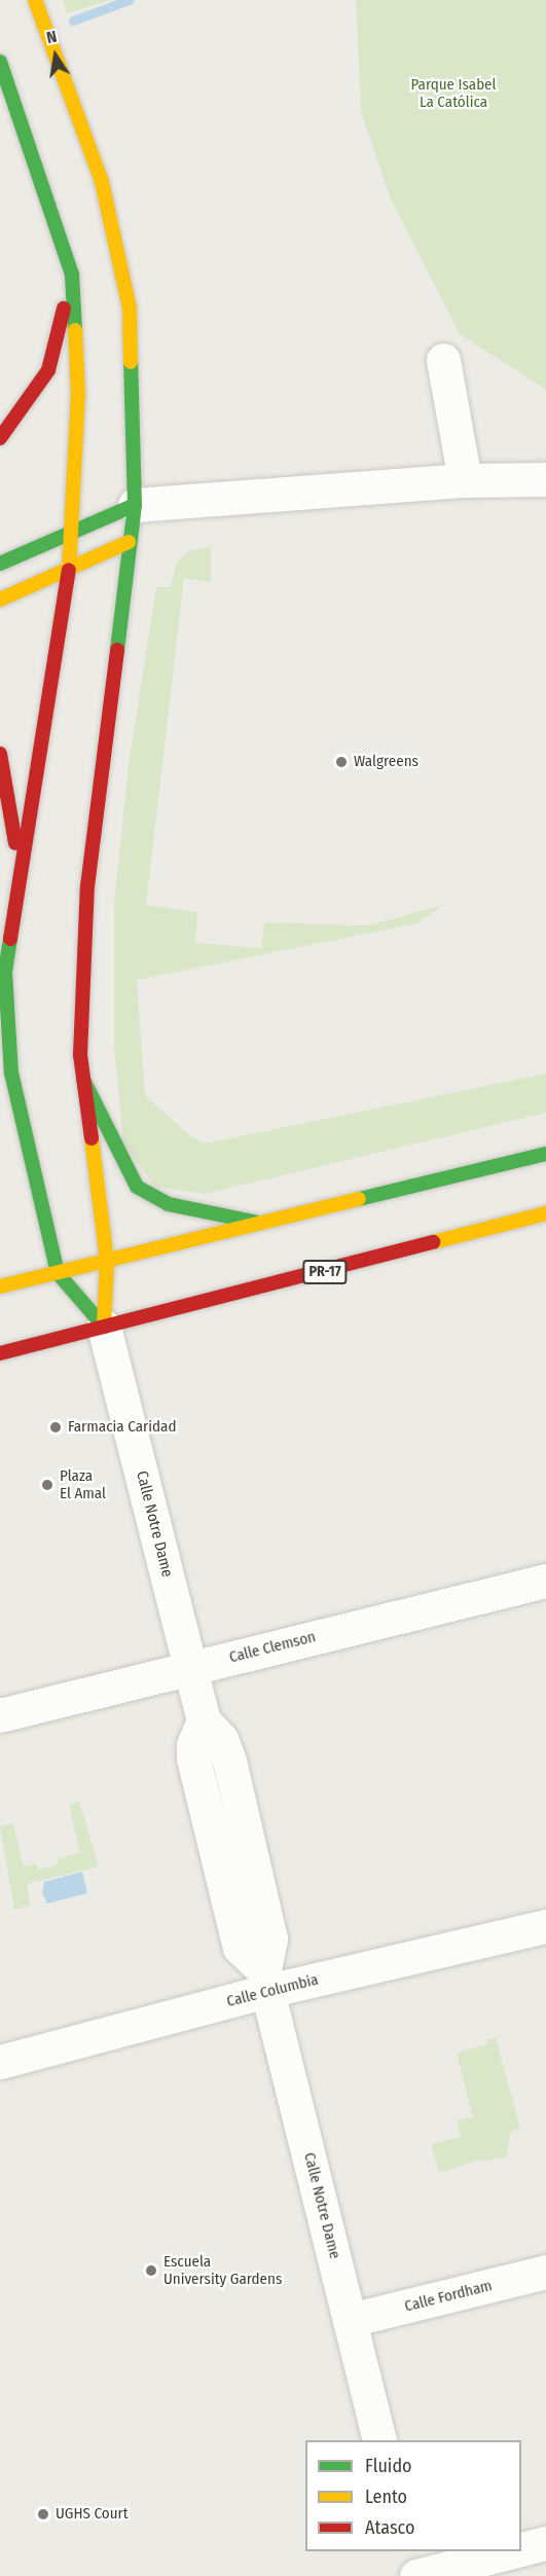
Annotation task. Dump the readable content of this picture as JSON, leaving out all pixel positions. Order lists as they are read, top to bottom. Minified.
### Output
{"streets":{"main road":["PR-17"],"street":["Calle Notre Dame","Calle Clemson","Calle Columbia","Calle Fordham"]},"crossings":[["PR-17","Calle Notre Dame"],["Calle Notre Dame","Calle Clemson"],["Calle Notre Dame","Calle Columbia"],["Calle Notre Dame","Calle Fordham"]],"parks":["Parque Isabel La Católica"],"places":["Walgreens","Farmacia Caridad","Plaza El Amal","Escuela University Gardens","UGHS Court"],"legend":["Fluido","Lento","Atasco"],"north":"top"}
